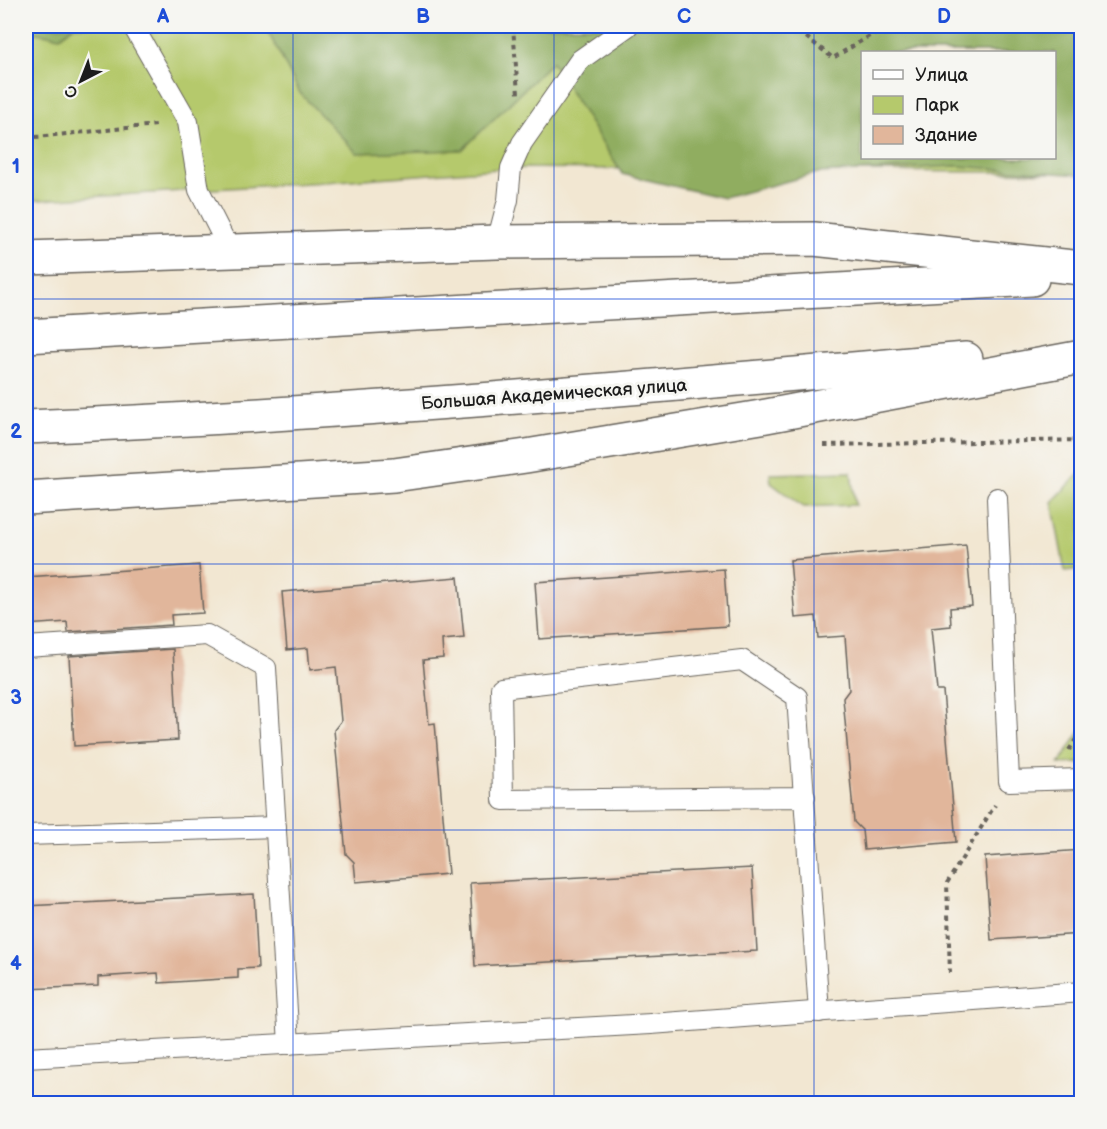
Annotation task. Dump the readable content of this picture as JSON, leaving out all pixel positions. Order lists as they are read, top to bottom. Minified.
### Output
{"streets":{"main road":["Большая Академическая улица"]},"legend":["Улица","Парк","Здание"],"north":"bottom left","grid":{"columns":["A","B","C","D"],"rows":["1","2","3","4"]}}
